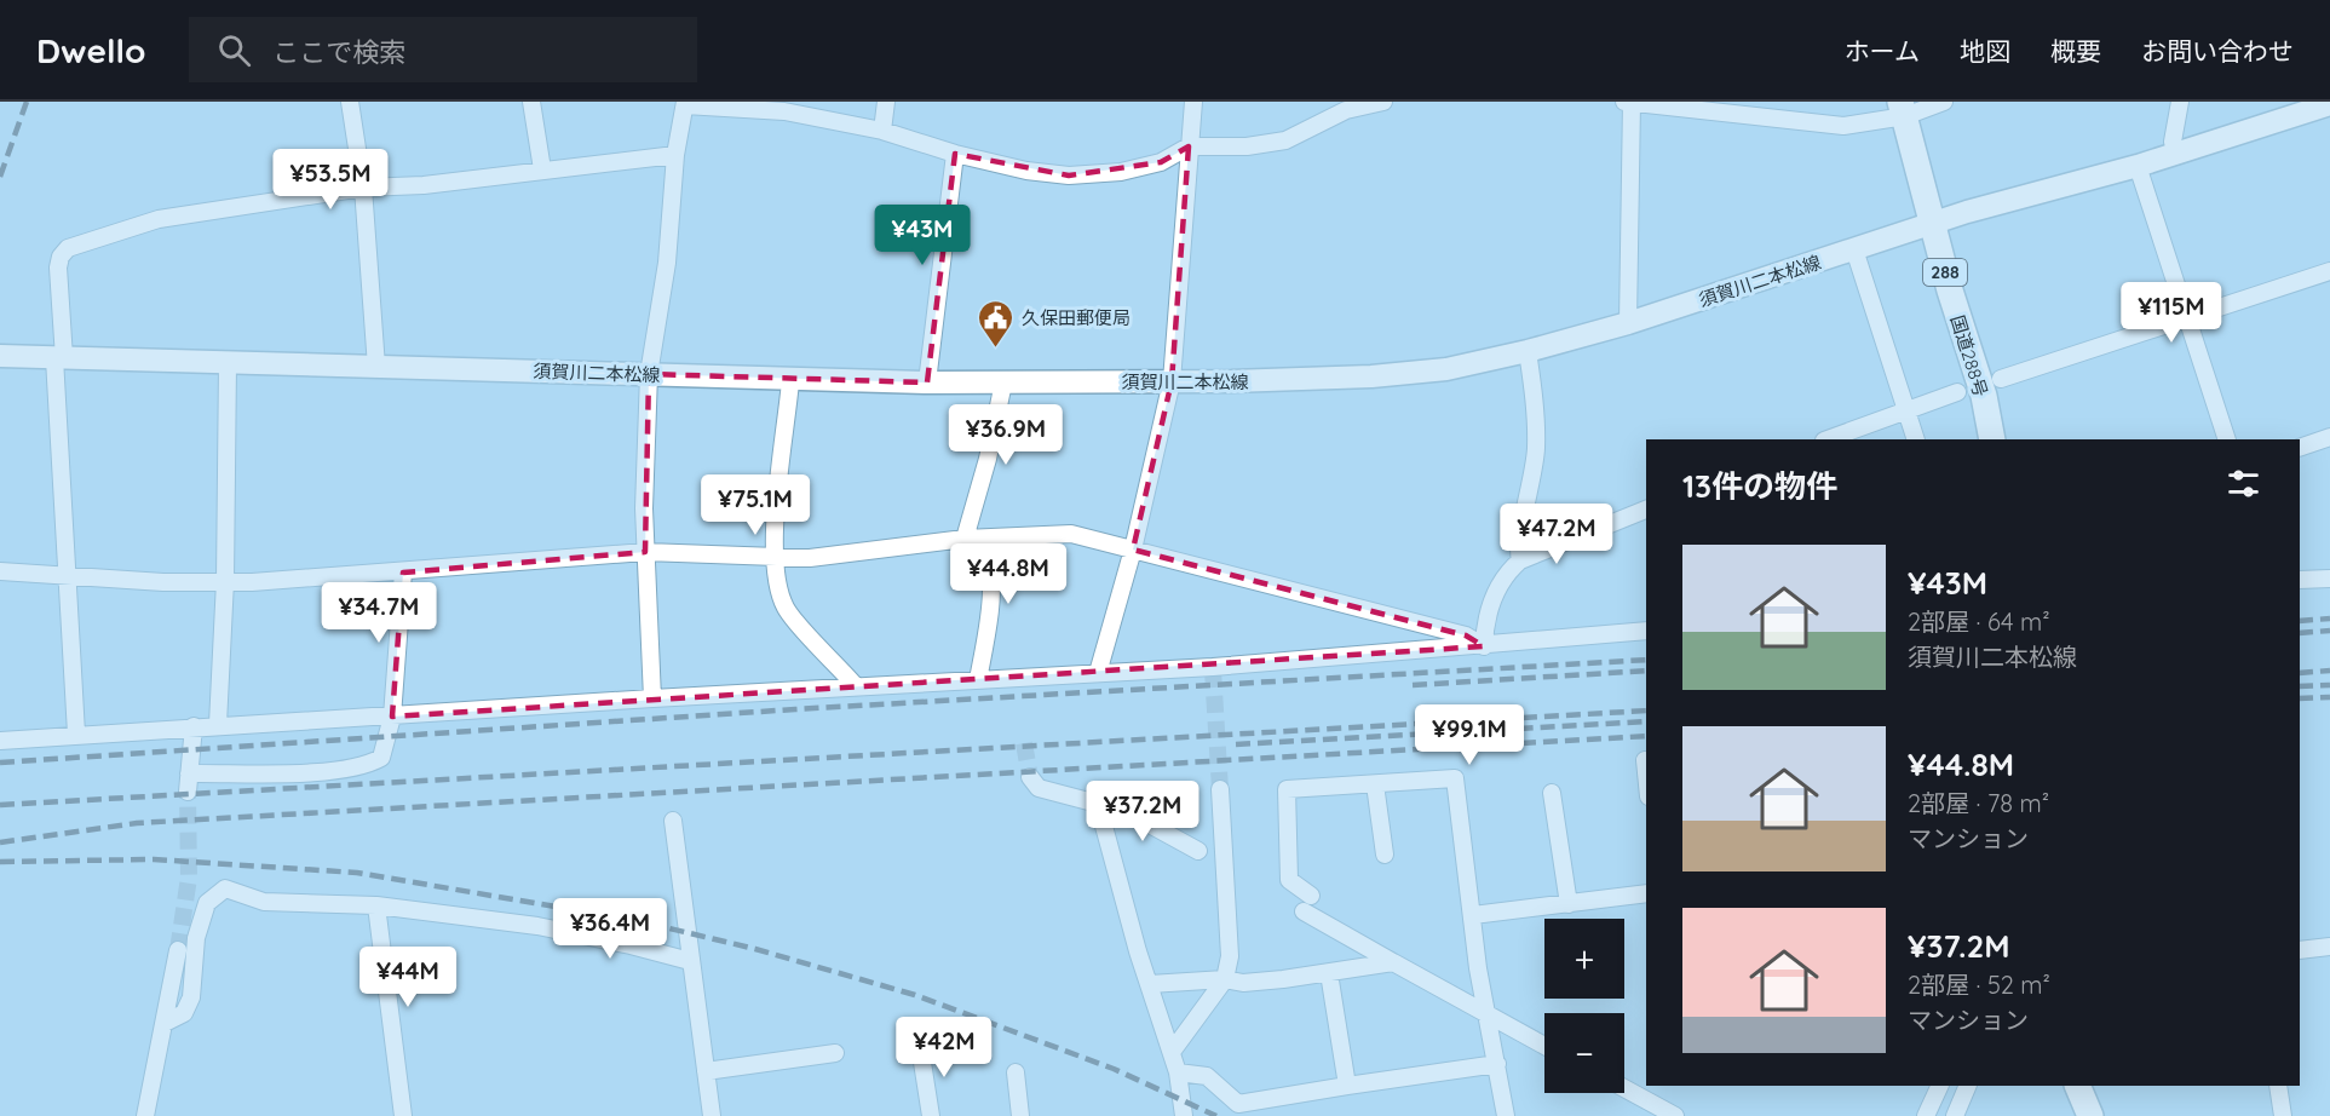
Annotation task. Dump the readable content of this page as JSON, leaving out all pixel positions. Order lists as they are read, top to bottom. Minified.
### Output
{"streets":{"highway":["288","国道288号"],"main road":["須賀川二本松線"]},"crossings":[["須賀川二本松線","国道288号"]],"places":{"public building":["久保田郵便局"]},"page":{"header":"Dwello","search":"ここで検索","nav":["ホーム","地図","概要","お問い合わせ"],"price":["¥53.5M","¥43M","¥115M","¥36.9M","¥75.1M","¥47.2M","¥44.8M","¥34.7M","¥99.1M","¥37.2M","¥36.4M","¥44M","¥42M"],"heading":"13件の物件","list":[{"name":"¥43M","note":"2部屋 · 64 m² · 須賀川二本松線"},{"name":"¥44.8M","note":"2部屋 · 78 m² · マンション"},{"name":"¥37.2M","note":"2部屋 · 52 m² · マンション"}],"map_buttons":["+","−"]}}
